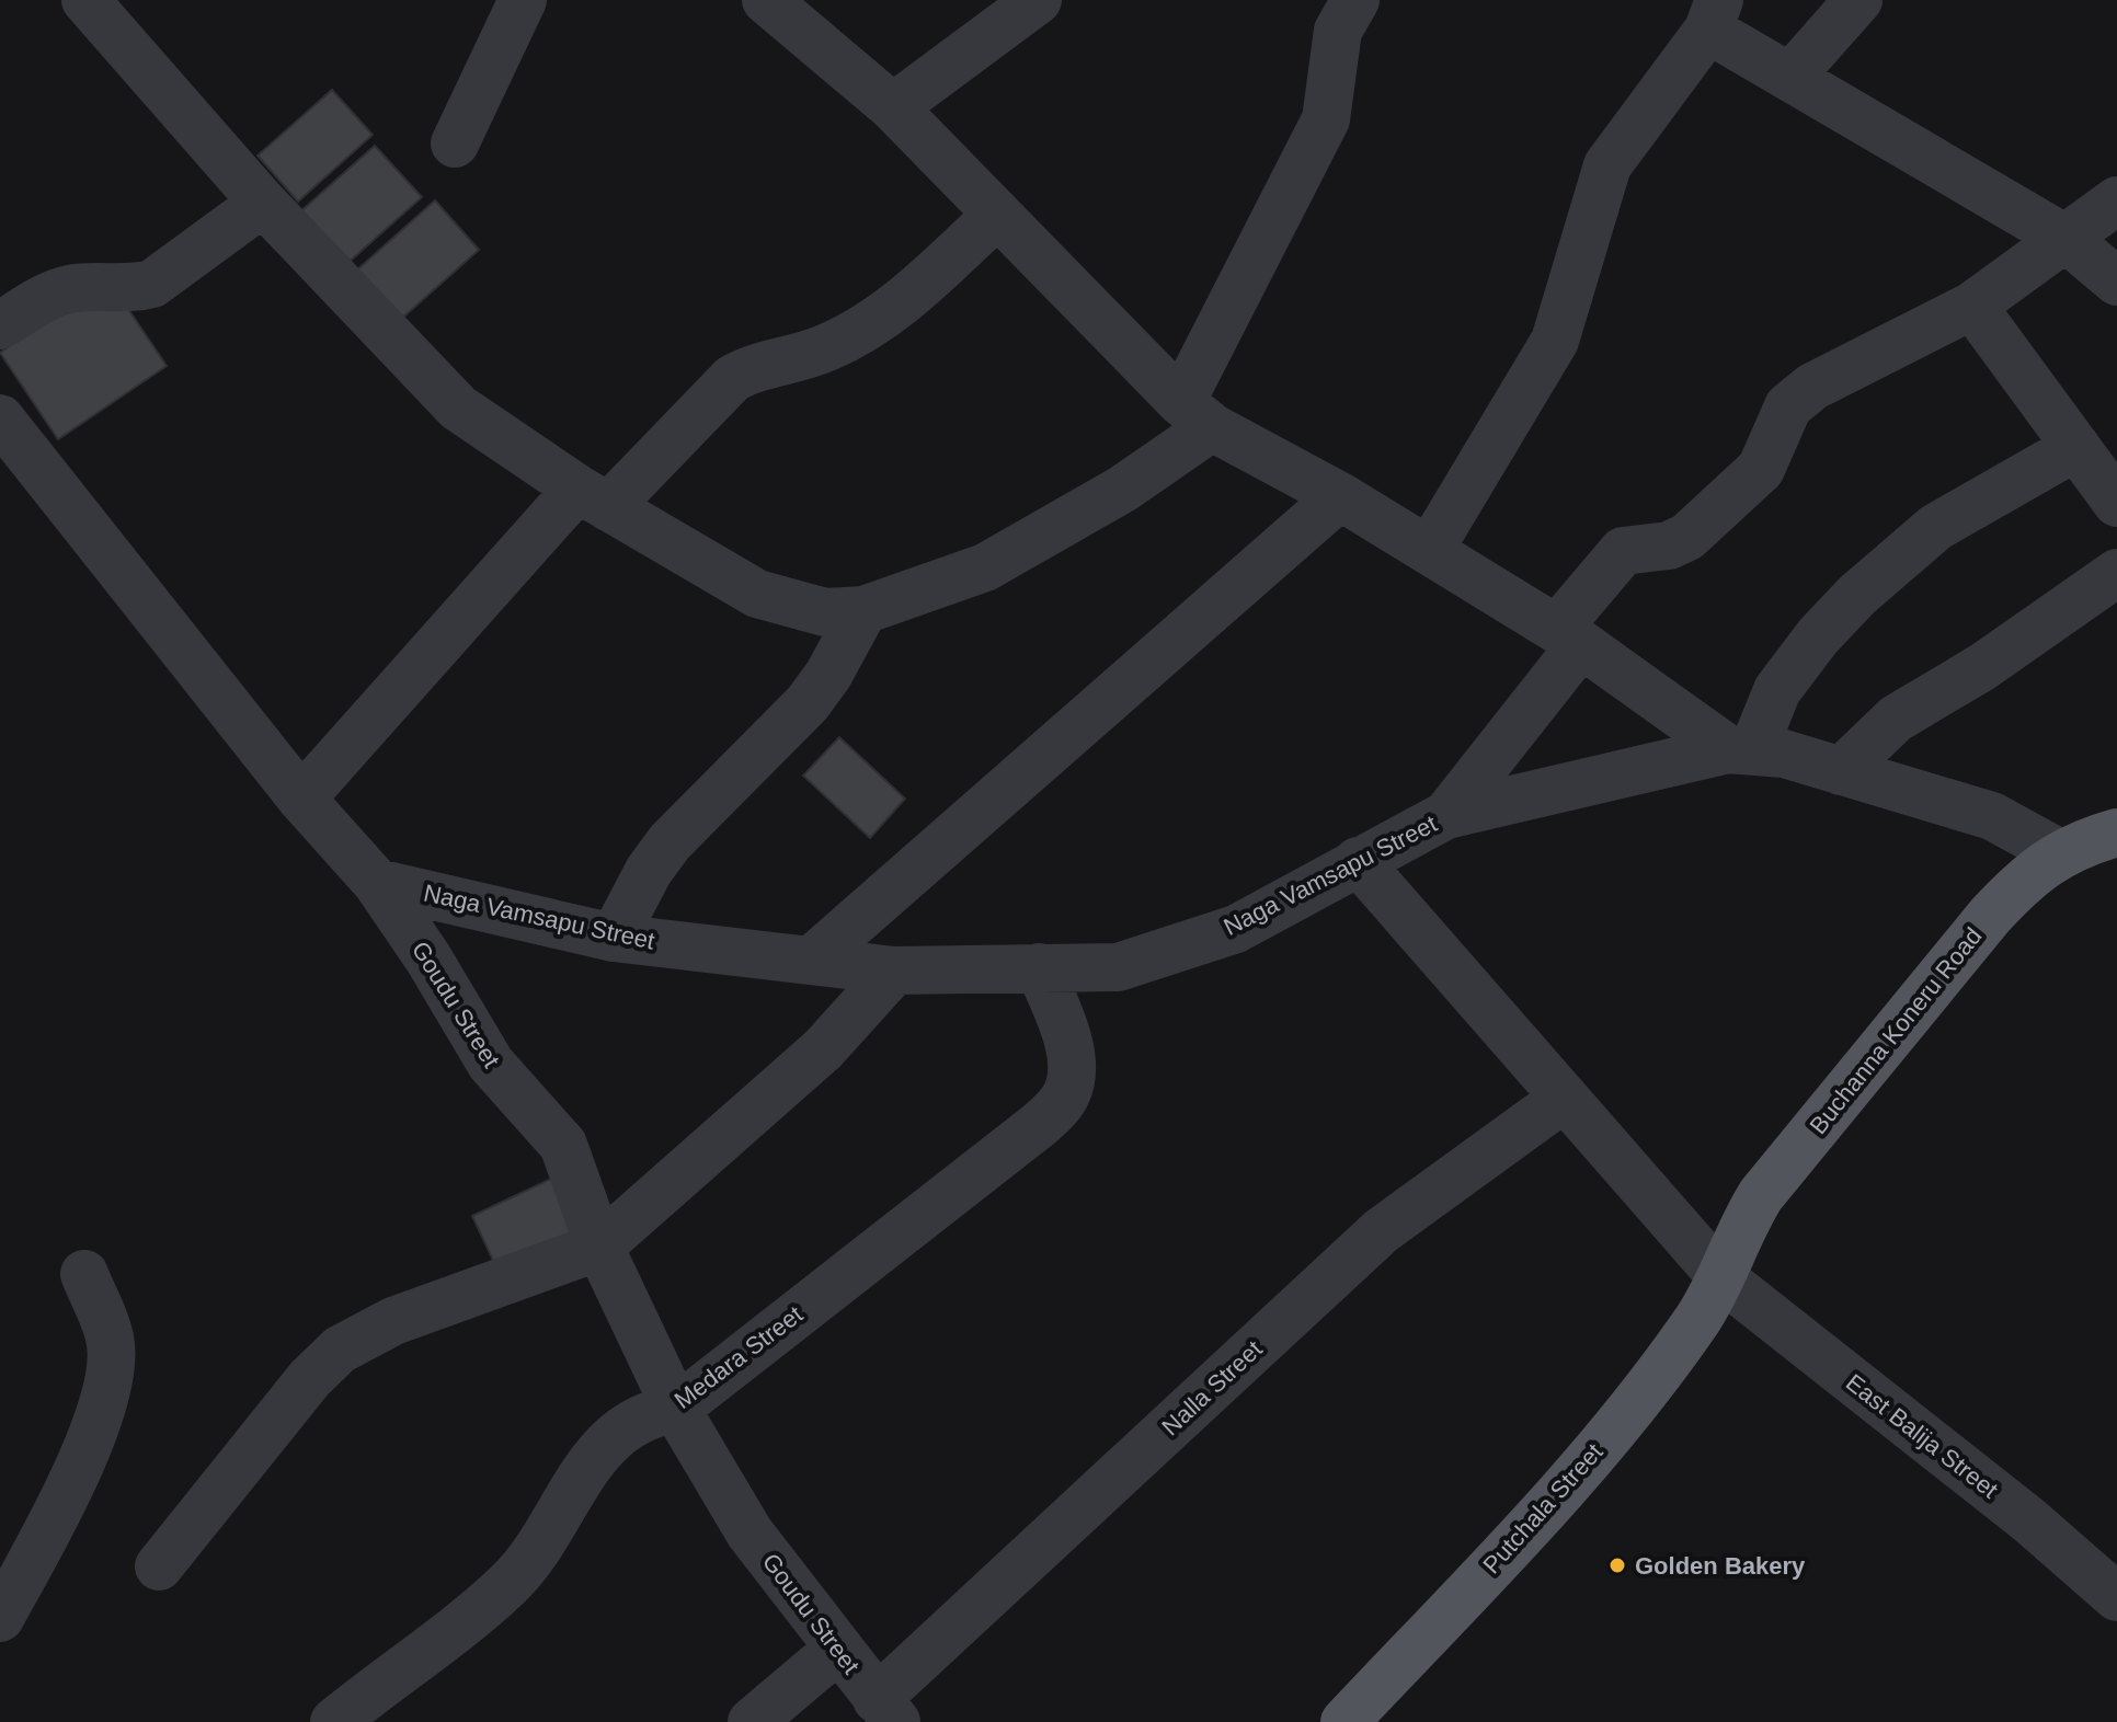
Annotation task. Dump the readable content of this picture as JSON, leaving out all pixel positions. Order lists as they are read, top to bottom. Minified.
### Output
{"streets":{"main road":["Buchanna Koneru Road","Putchala Street"],"street":["Naga Vamsapu Street","Goudu Street","Medara Street","Nalla Street","East Balija Street"]},"crossings":[["Naga Vamsapu Street","Goudu Street"],["Naga Vamsapu Street","Buchanna Koneru Road"],["Naga Vamsapu Street","Medara Street"],["Naga Vamsapu Street","East Balija Street"],["Goudu Street","Medara Street"],["Goudu Street","Nalla Street"],["Buchanna Koneru Road","East Balija Street"],["Buchanna Koneru Road","Putchala Street"],["Nalla Street","East Balija Street"],["East Balija Street","Putchala Street"]],"places":["Golden Bakery"]}
